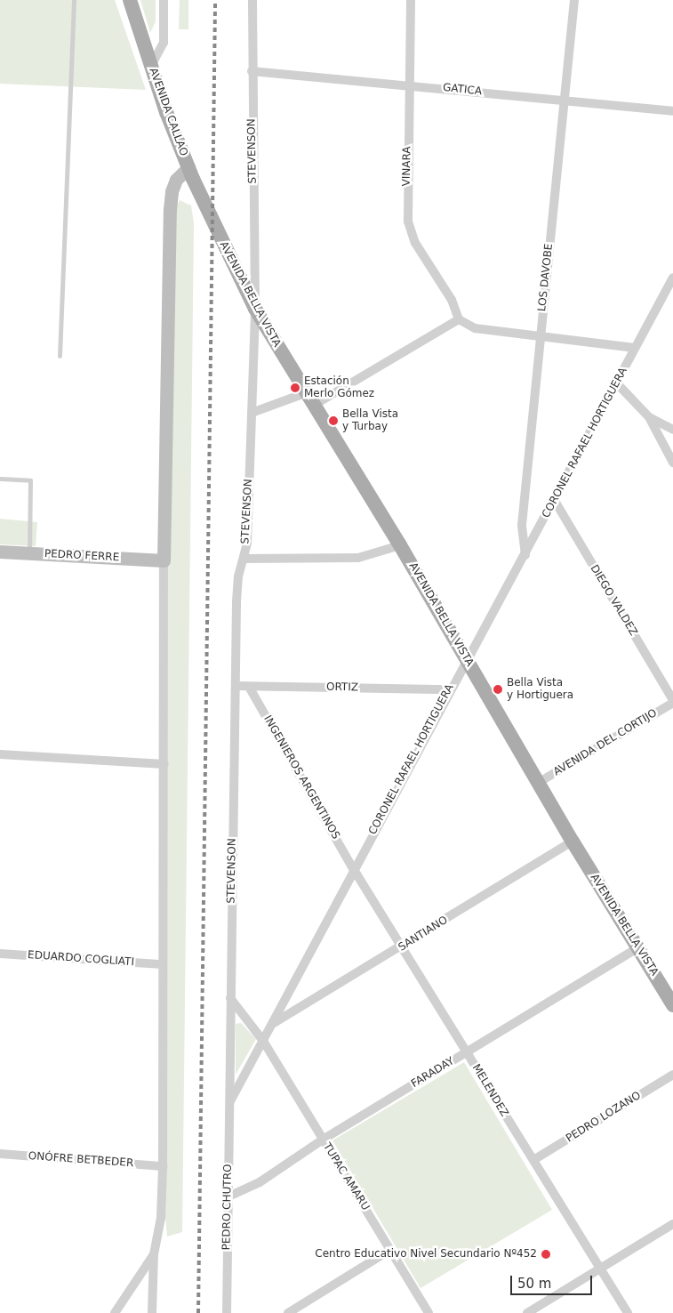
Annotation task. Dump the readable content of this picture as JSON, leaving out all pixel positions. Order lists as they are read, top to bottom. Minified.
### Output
{"streets":{"main road":["AVENIDA CALLAO","AVENIDA BELLA VISTA"],"street":["GATICA","STEVENSON","VINARA","LOS DAVOBE","CORONEL RAFAEL HORTIGUERA","PEDRO FERRE","DIEGO VALDEZ","ORTIZ","AVENIDA DEL CORTIJO","INGENIEROS ARGENTINOS","SANTIANO","EDUARDO COGLIATI","FARADAY","MELENDEZ","PEDRO LOZANO","ONÓFRE BETBEDER","TUPAC AMARU","PEDRO CHUTRO"]},"crossings":[["GATICA","STEVENSON"],["GATICA","VINARA"],["GATICA","LOS DAVOBE"],["AVENIDA CALLAO","AVENIDA BELLA VISTA"],["STEVENSON","AVENIDA BELLA VISTA"],["STEVENSON","CORONEL RAFAEL HORTIGUERA"],["STEVENSON","ORTIZ"],["STEVENSON","TUPAC AMARU"],["STEVENSON","PEDRO CHUTRO"],["LOS DAVOBE","CORONEL RAFAEL HORTIGUERA"],["AVENIDA BELLA VISTA","CORONEL RAFAEL HORTIGUERA"],["AVENIDA BELLA VISTA","AVENIDA DEL CORTIJO"],["AVENIDA BELLA VISTA","SANTIANO"],["AVENIDA BELLA VISTA","FARADAY"],["CORONEL RAFAEL HORTIGUERA","DIEGO VALDEZ"],["CORONEL RAFAEL HORTIGUERA","ORTIZ"],["CORONEL RAFAEL HORTIGUERA","INGENIEROS ARGENTINOS"],["CORONEL RAFAEL HORTIGUERA","SANTIANO"],["CORONEL RAFAEL HORTIGUERA","MELENDEZ"],["CORONEL RAFAEL HORTIGUERA","TUPAC AMARU"],["CORONEL RAFAEL HORTIGUERA","PEDRO CHUTRO"],["DIEGO VALDEZ","AVENIDA DEL CORTIJO"],["ORTIZ","INGENIEROS ARGENTINOS"],["INGENIEROS ARGENTINOS","MELENDEZ"],["SANTIANO","MELENDEZ"],["FARADAY","MELENDEZ"],["FARADAY","TUPAC AMARU"],["FARADAY","PEDRO CHUTRO"],["MELENDEZ","PEDRO LOZANO"]],"places":["Estación Merlo Gómez","Bella Vista y Turbay","Bella Vista y Hortiguera","Centro Educativo Nivel Secundario Nº452"],"scale_bar":"50 m"}
